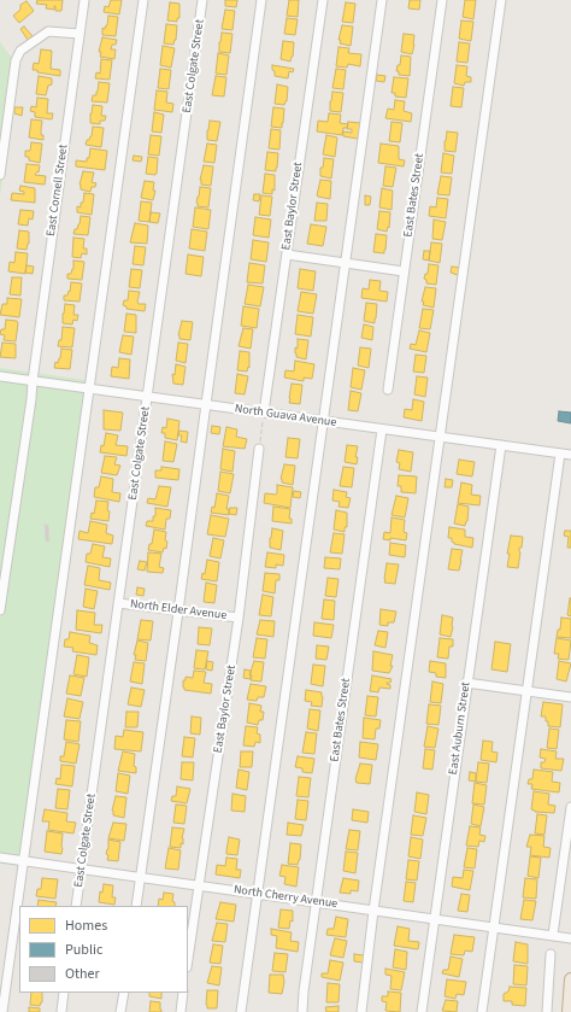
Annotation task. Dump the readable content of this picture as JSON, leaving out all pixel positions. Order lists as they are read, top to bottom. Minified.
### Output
{"streets":{"street":["East Colgate Street","East Cornell Street","East Bates Street","East Baylor Street","North Guava Avenue","North Elder Avenue","East Auburn Street","North Cherry Avenue"]},"crossings":[["East Colgate Street","North Guava Avenue"],["East Colgate Street","North Elder Avenue"],["East Colgate Street","North Cherry Avenue"],["East Cornell Street","North Guava Avenue"],["East Bates Street","North Guava Avenue"],["East Bates Street","North Cherry Avenue"],["East Baylor Street","North Guava Avenue"],["East Baylor Street","North Elder Avenue"],["East Baylor Street","North Cherry Avenue"],["North Guava Avenue","East Auburn Street"],["East Auburn Street","North Cherry Avenue"]],"legend":["Homes","Public","Other"]}
